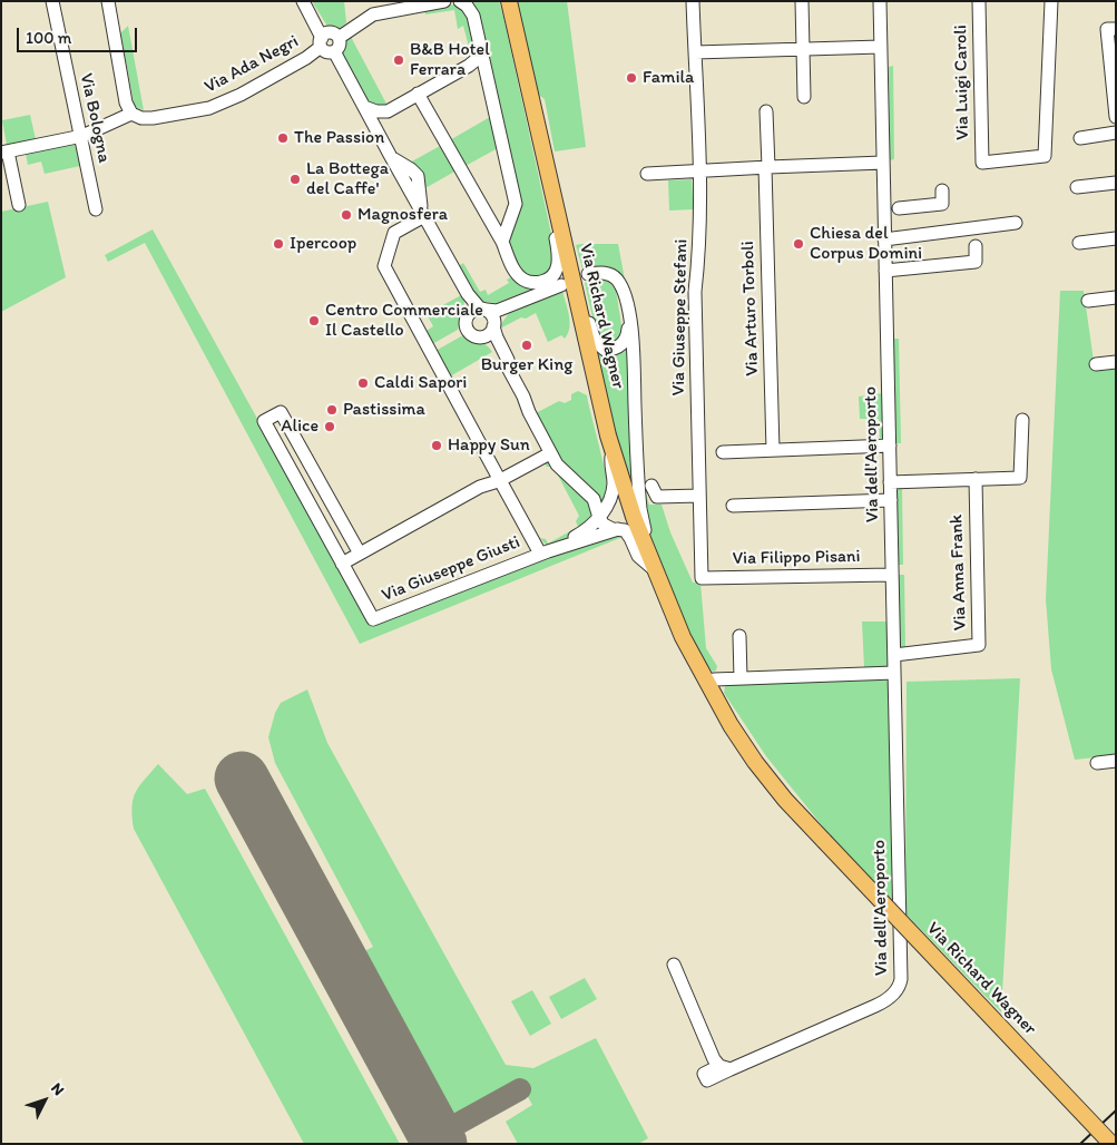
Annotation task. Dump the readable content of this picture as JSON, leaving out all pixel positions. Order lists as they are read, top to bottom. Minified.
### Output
{"streets":{"main road":["Via Richard Wagner"],"street":["Via Ada Negri","Via Luigi Caroli","Via Bologna","Via Arturo Torboli","Via Giuseppe Stefani","Via dell'Aeroporto","Via Filippo Pisani","Via Giuseppe Giusti","Via Anna Frank"]},"crossings":[["Via Richard Wagner","Via Giuseppe Giusti"],["Via Giuseppe Stefani","Via Filippo Pisani"],["Via dell'Aeroporto","Via Filippo Pisani"],["Via dell'Aeroporto","Via Anna Frank"]],"places":["B&B Hotel Ferrara","Famila","The Passion","La Bottega del Caffe'","Magnosfera","Ipercoop","Chiesa del Corpus Domini","Centro Commerciale Il Castello","Burger King","Caldi Sapori","Pastissima","Alice","Happy Sun"],"scale_bar":"100 m","north":"top right"}
